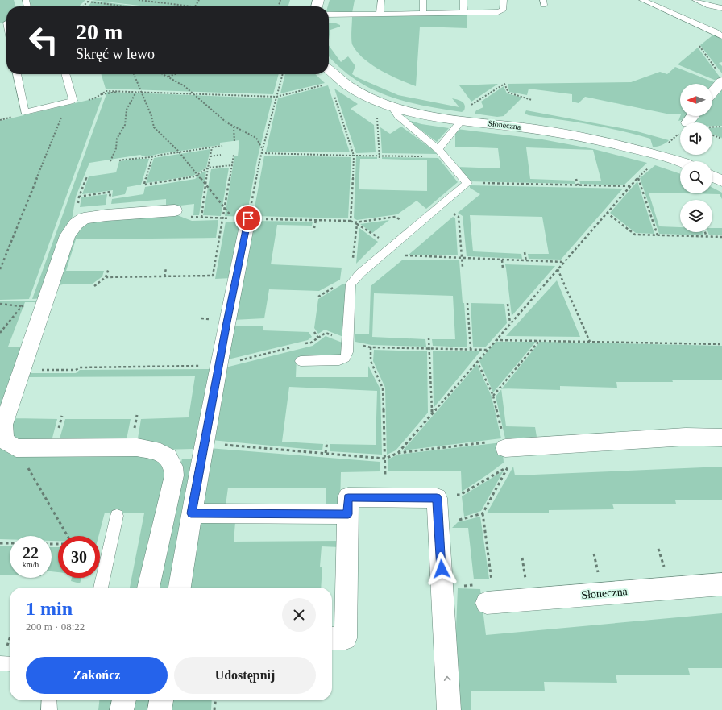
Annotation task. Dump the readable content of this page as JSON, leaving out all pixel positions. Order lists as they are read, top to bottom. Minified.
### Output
{"streets":{"street":["Słoneczna"]},"north":"left","page":{"turn":["20 m","Skręć w lewo"],"speed":"22 km/h","limit":"30","heading":["1 min","200 m · 08:22"],"buttons":["Zakończ","Udostępnij"]}}
